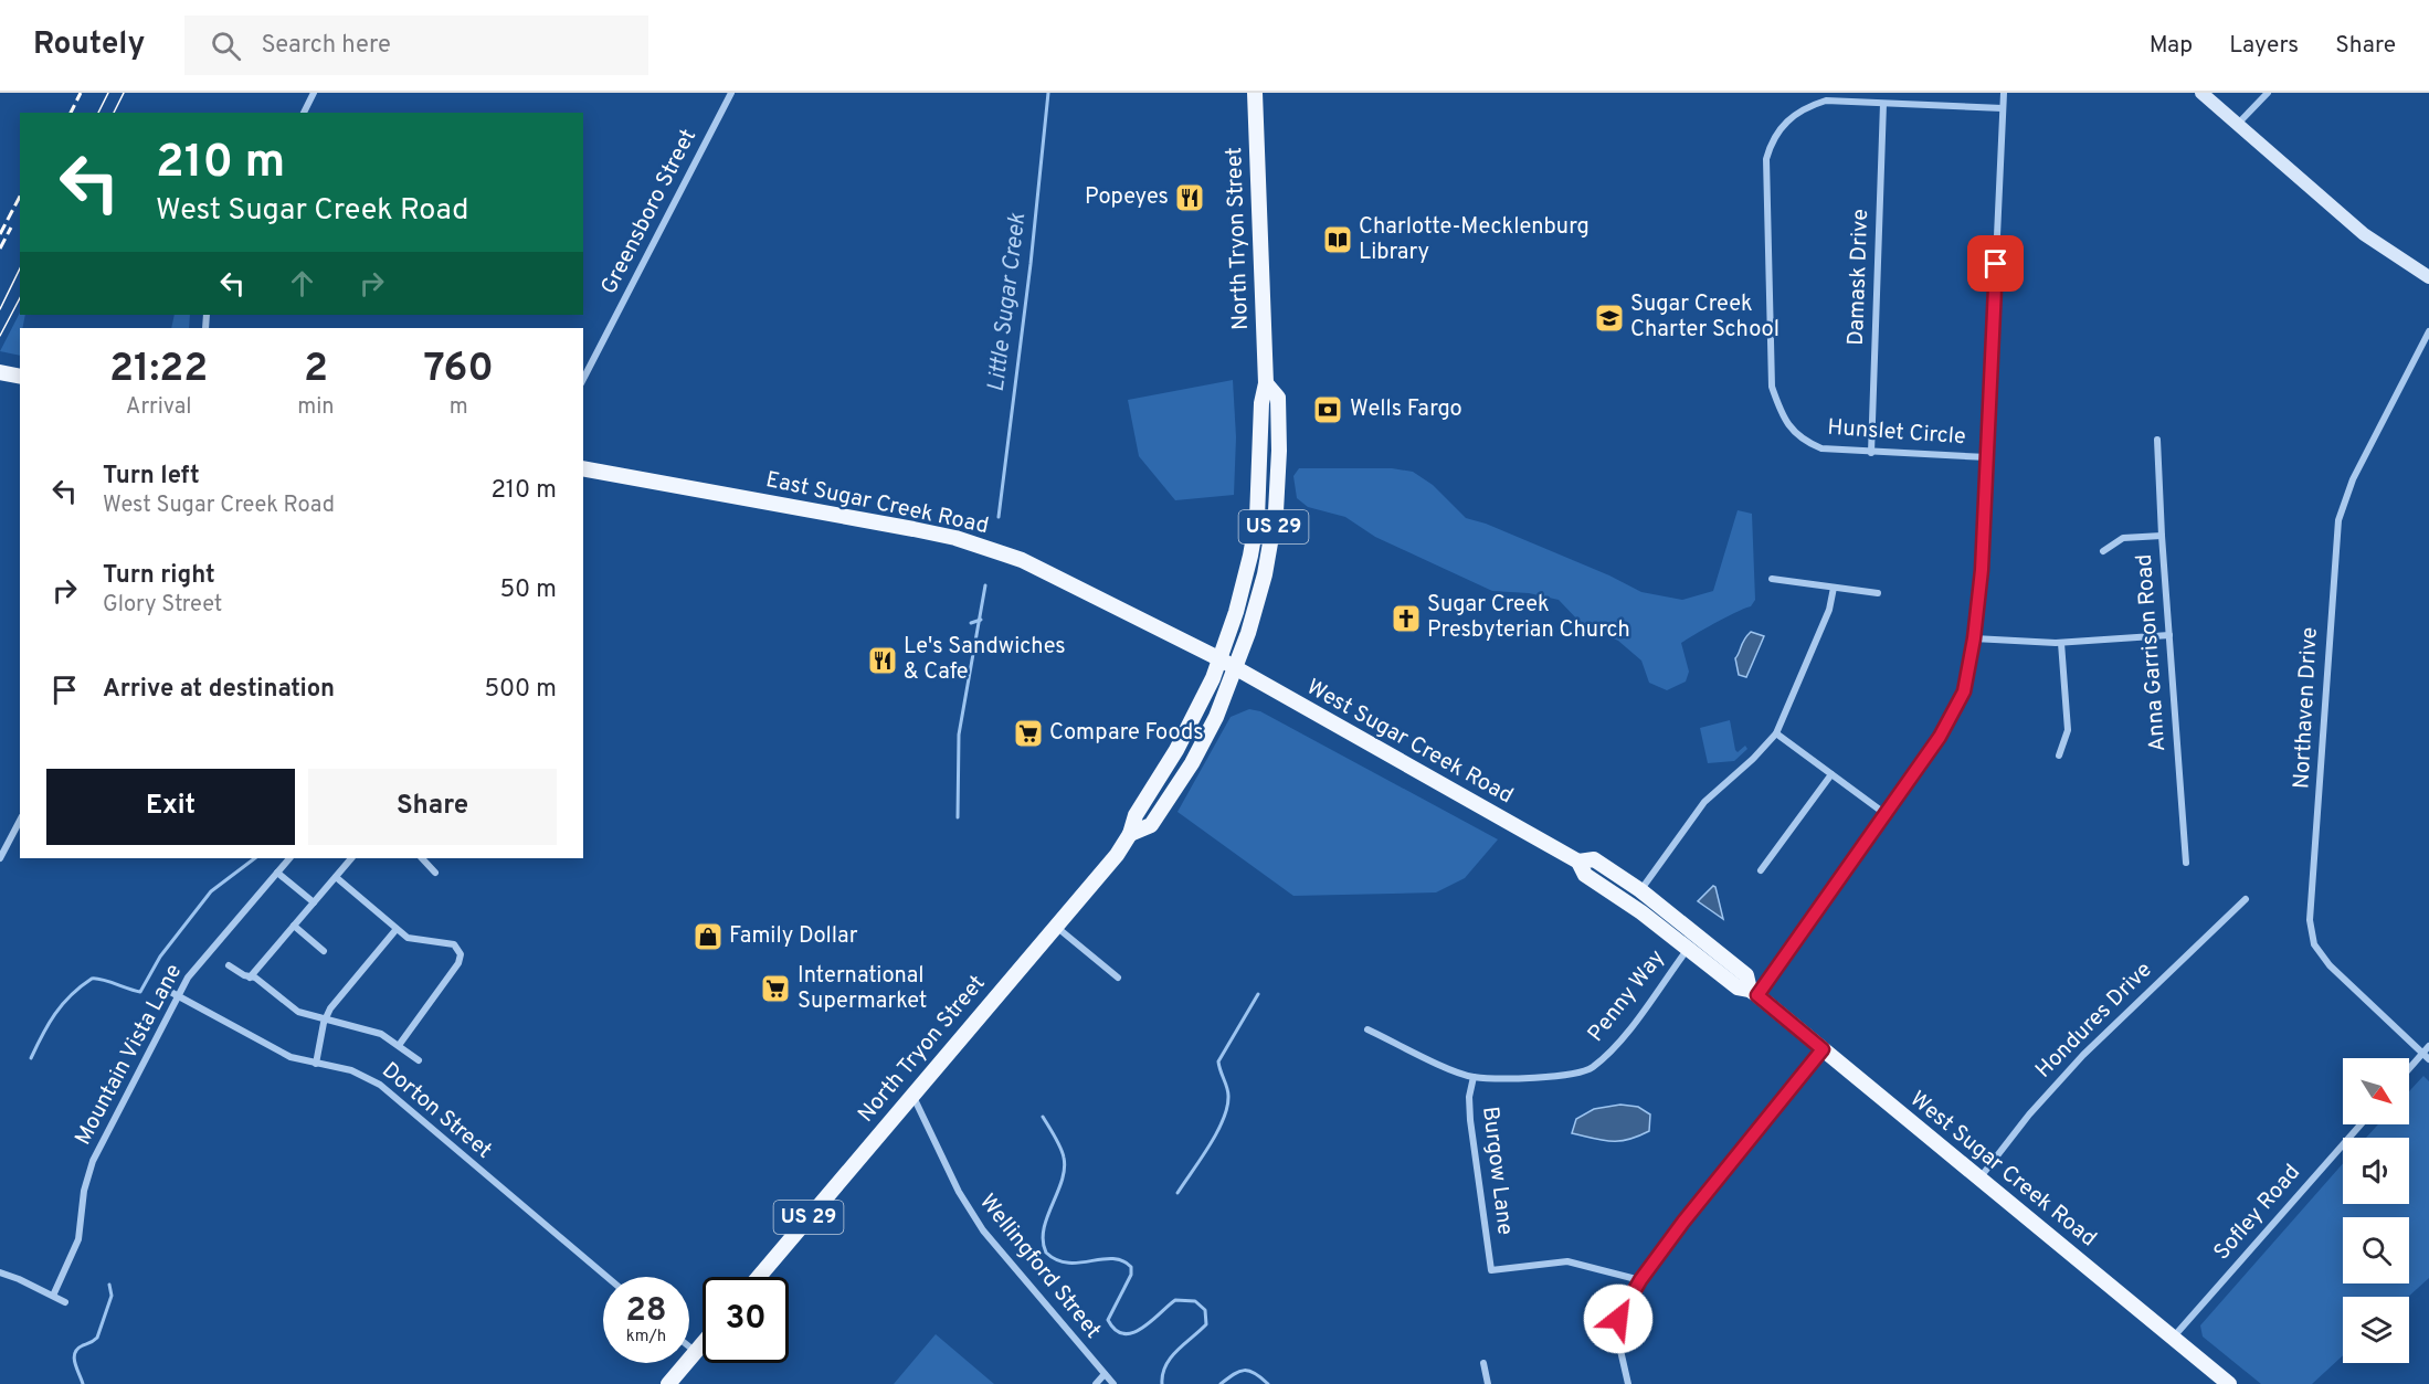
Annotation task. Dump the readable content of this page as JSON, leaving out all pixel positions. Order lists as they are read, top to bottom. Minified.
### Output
{"streets":{"main road":["North Tryon Street","East Sugar Creek Road","US 29","West Sugar Creek Road"],"street":["Greensboro Street","Damask Drive","Hunslet Circle","Anna Garrison Road","Northaven Drive","Penny Way","Hondures Drive","Mountain Vista Lane","Dorton Street","Burgow Lane","Sofley Road","Wellingford Street"]},"crossings":[["North Tryon Street","East Sugar Creek Road"],["North Tryon Street","West Sugar Creek Road"],["North Tryon Street","Wellingford Street"],["Damask Drive","Hunslet Circle"],["East Sugar Creek Road","West Sugar Creek Road"],["West Sugar Creek Road","Penny Way"],["West Sugar Creek Road","Hondures Drive"],["West Sugar Creek Road","Sofley Road"],["Penny Way","Burgow Lane"],["Mountain Vista Lane","Dorton Street"]],"water":["Little Sugar Creek"],"places":{"restaurant":["Popeyes","Le's Sandwiches & Cafe"],"library":["Charlotte-Mecklenburg Library"],"school or university":["Sugar Creek Charter School"],"bank":["Wells Fargo"],"church":["Sugar Creek Presbyterian Church"],"supermarket":["Compare Foods","International Supermarket"],"shop":["Family Dollar"]},"north":"bottom right","page":{"header":"Routely","search":"Search here","nav":["Map","Layers","Share"],"turn":["210 m","West Sugar Creek Road"],"eta":["21:22","Arrival","2","min","760","m"],"list":[{"name":"Turn left","note":"West Sugar Creek Road","value":"210 m"},{"name":"Turn right","note":"Glory Street","value":"50 m"},{"name":"Arrive at destination","value":"500 m"}],"buttons":["Exit","Share"],"speed":"28 km/h","limit":"30"}}
